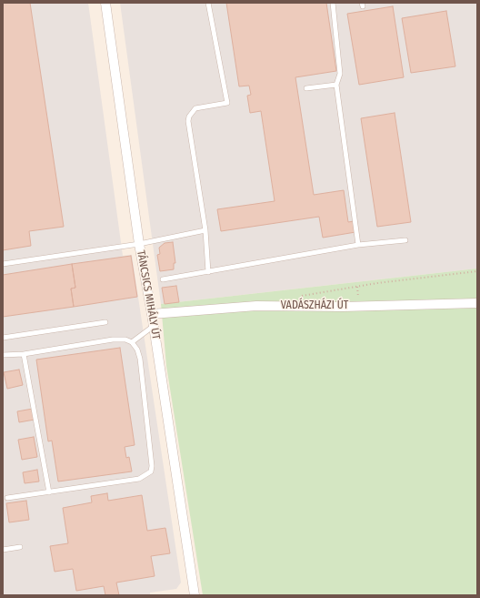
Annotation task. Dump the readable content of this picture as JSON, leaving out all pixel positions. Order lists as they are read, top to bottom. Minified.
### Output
{"streets":{"street":["TÁNCSICS MIHÁLY ÚT","VADÁSZHÁZI ÚT"]},"crossings":[["TÁNCSICS MIHÁLY ÚT","VADÁSZHÁZI ÚT"]]}
